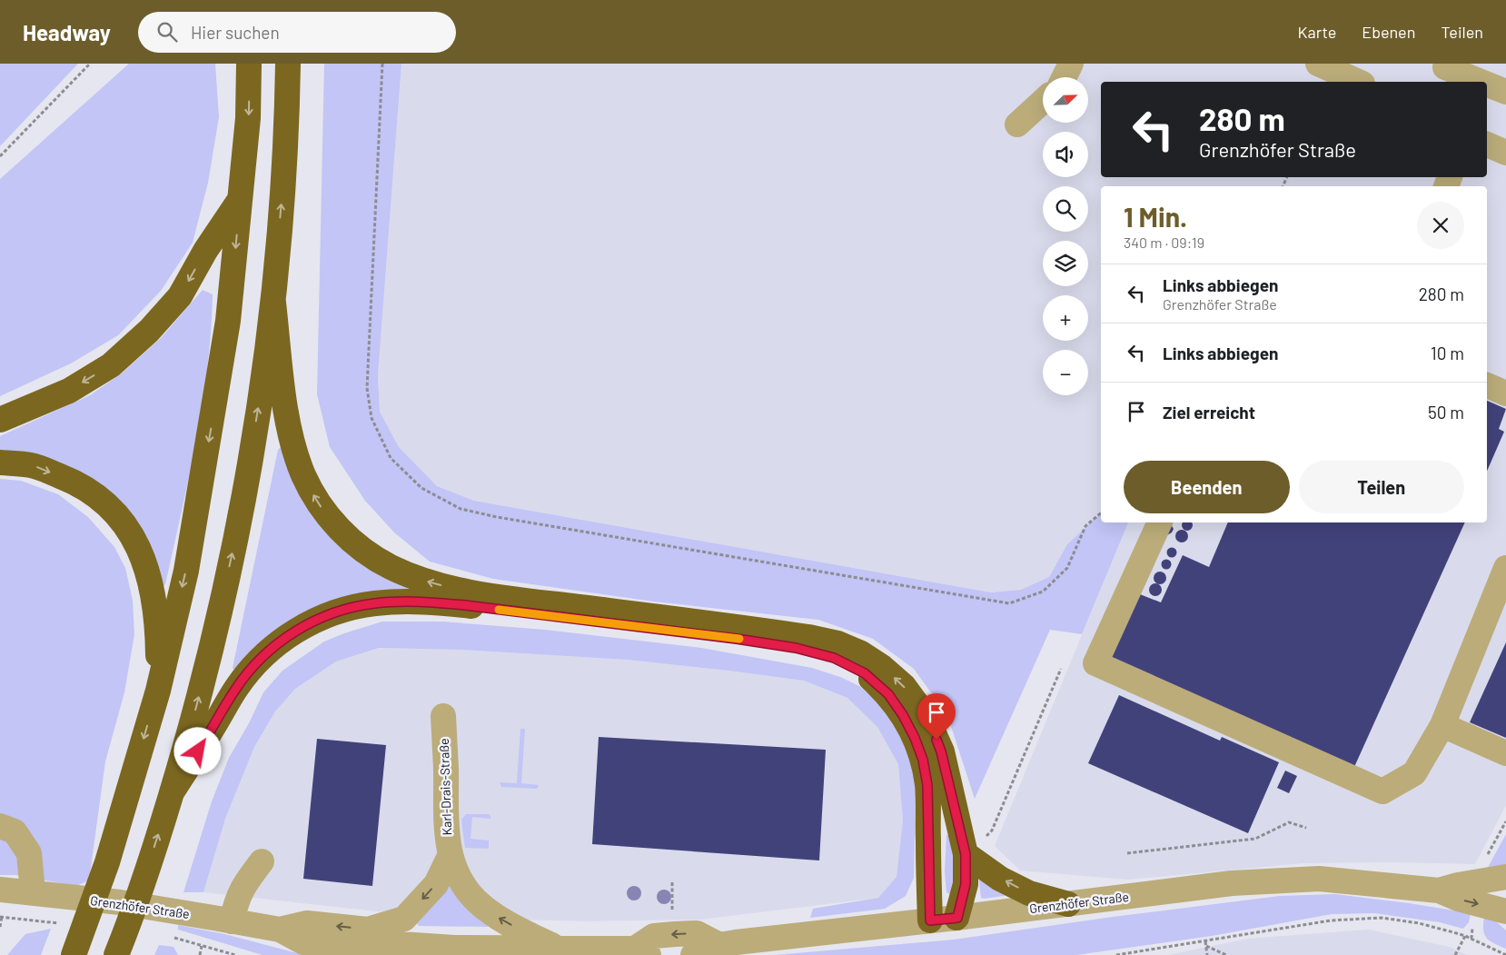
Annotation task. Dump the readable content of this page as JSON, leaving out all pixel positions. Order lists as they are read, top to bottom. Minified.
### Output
{"streets":{"street":["Karl-Drais-Straße","Grenzhöfer Straße"]},"crossings":[["Karl-Drais-Straße","Grenzhöfer Straße"]],"one_way":["Karl-Drais-Straße"],"north":"top right","page":{"header":"Headway","search":"Hier suchen","nav":["Karte","Ebenen","Teilen"],"map_buttons":["+","−"],"turn":["280 m","Grenzhöfer Straße"],"heading":["1 Min.","340 m · 09:19"],"list":[{"name":"Links abbiegen","note":"Grenzhöfer Straße","value":"280 m"},{"name":"Links abbiegen","value":"10 m"},{"name":"Ziel erreicht","value":"50 m"}],"buttons":["Beenden","Teilen"]}}
